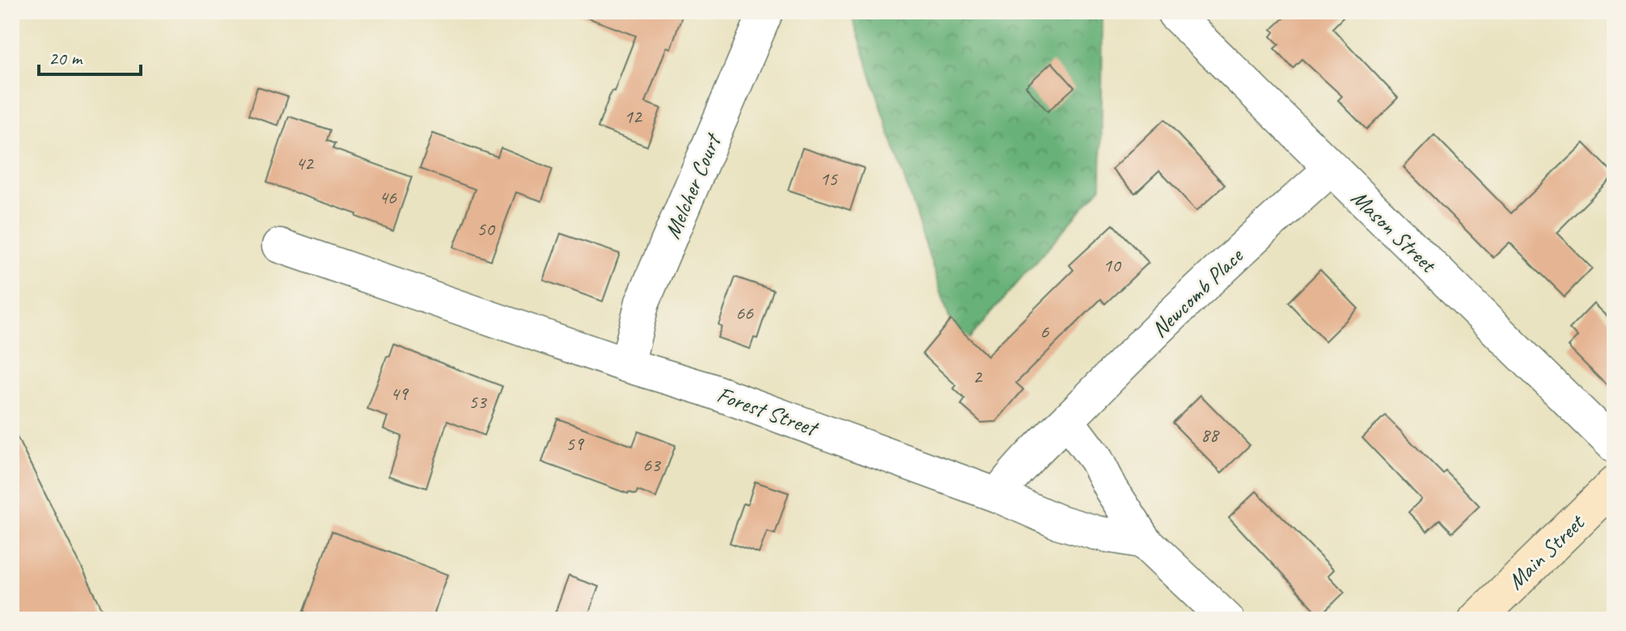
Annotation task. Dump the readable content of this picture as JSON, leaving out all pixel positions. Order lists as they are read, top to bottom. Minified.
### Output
{"streets":{"main road":["Main Street"],"street":["Melcher Court","Mason Street","Newcomb Place","Forest Street"]},"crossings":[["Melcher Court","Forest Street"],["Mason Street","Newcomb Place"],["Newcomb Place","Forest Street"]],"house_numbers":["12","42","15","46","50","10","66","6","2","49","53","88","59","63"],"scale_bar":"20 m"}
